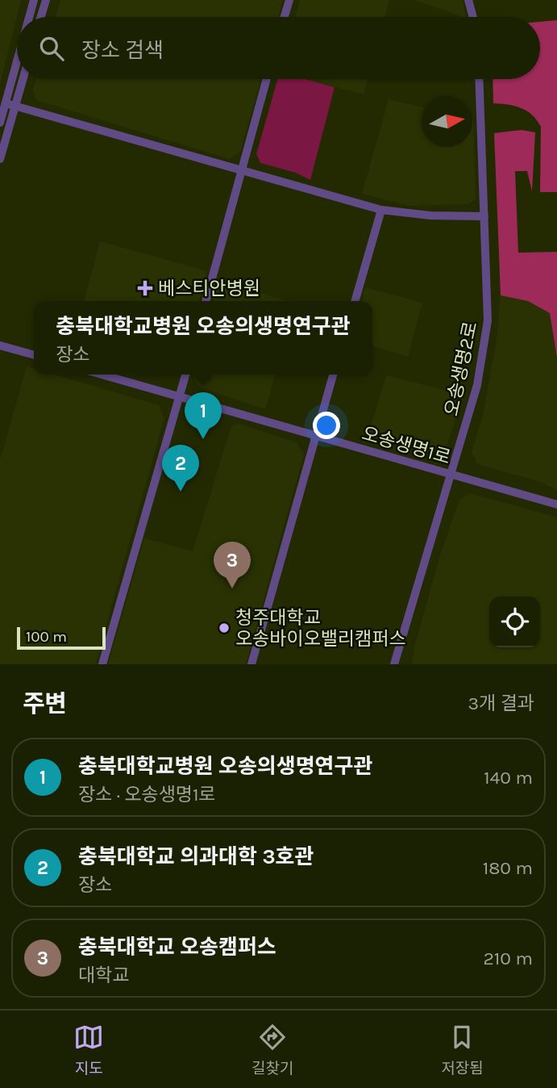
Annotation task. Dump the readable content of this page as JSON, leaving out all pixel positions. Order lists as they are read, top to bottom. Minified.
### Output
{"streets":{"street":["오송생명2로","오송생명1로"]},"crossings":[["오송생명2로","오송생명1로"]],"places":{"health":["베스티안병원"],"other":["청주대학교 오송바이오밸리캠퍼스"]},"scale_bar":"100 m","north":"right","page":{"search":"장소 검색","popup":["충북대학교병원 오송의생명연구관","장소"],"pins":["1","2","3"],"scale":"100 m","heading":["주변","3개 결과"],"list":[{"mark":"1","name":"충북대학교병원 오송의생명연구관","note":"장소 · 오송생명1로","value":"140 m"},{"mark":"2","name":"충북대학교 의과대학 3호관","note":"장소","value":"180 m"},{"mark":"3","name":"충북대학교 오송캠퍼스","note":"대학교","value":"210 m"}],"nav":["지도","길찾기","저장됨"]}}
